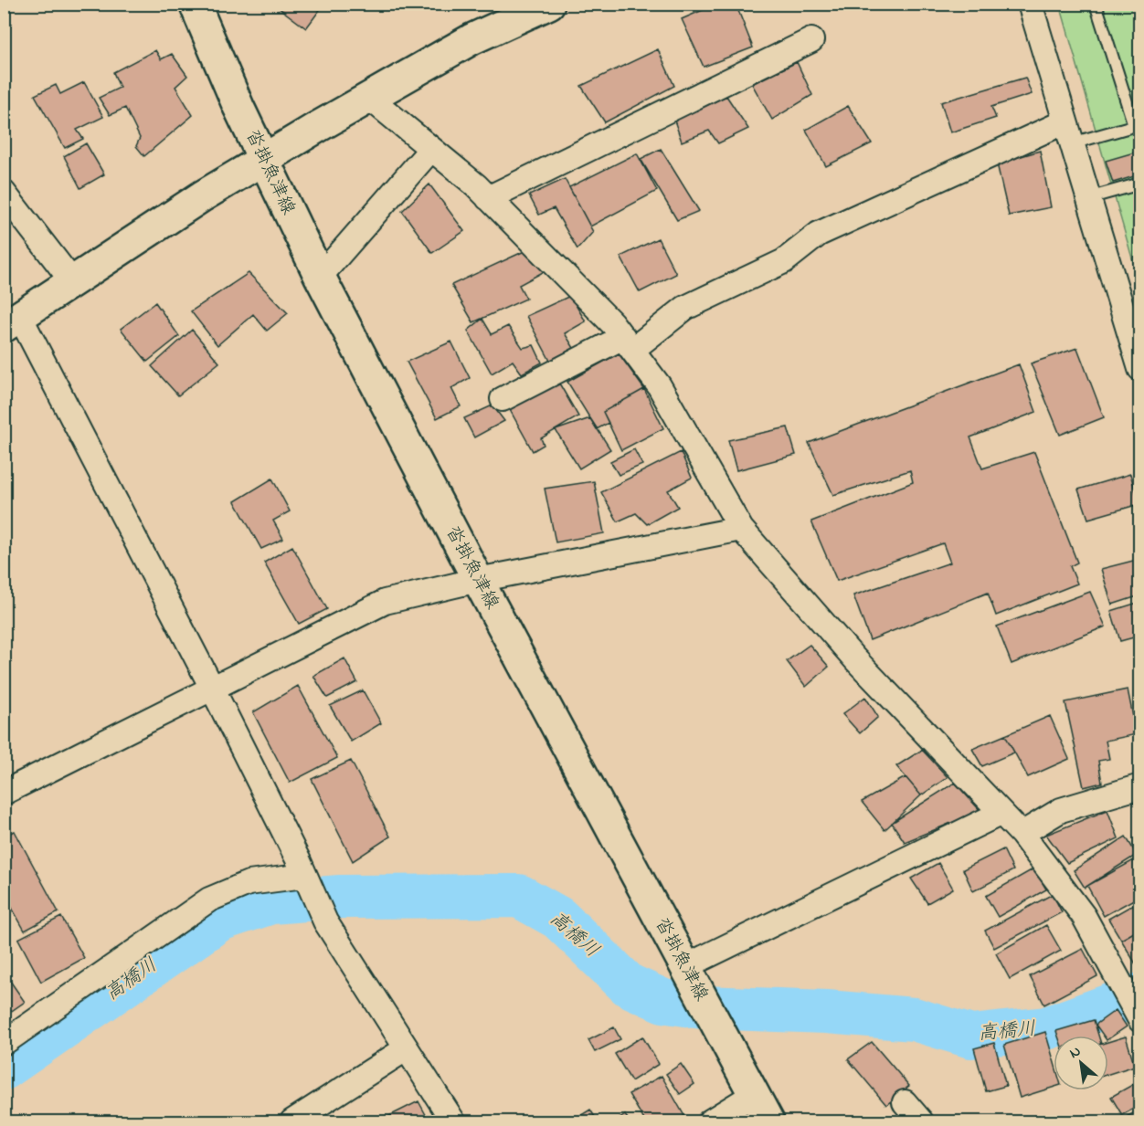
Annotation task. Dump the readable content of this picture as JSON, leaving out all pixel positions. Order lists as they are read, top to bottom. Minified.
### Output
{"streets":{"main road":["沓掛魚津線"]},"water":["高橋川"],"north":"top left"}
